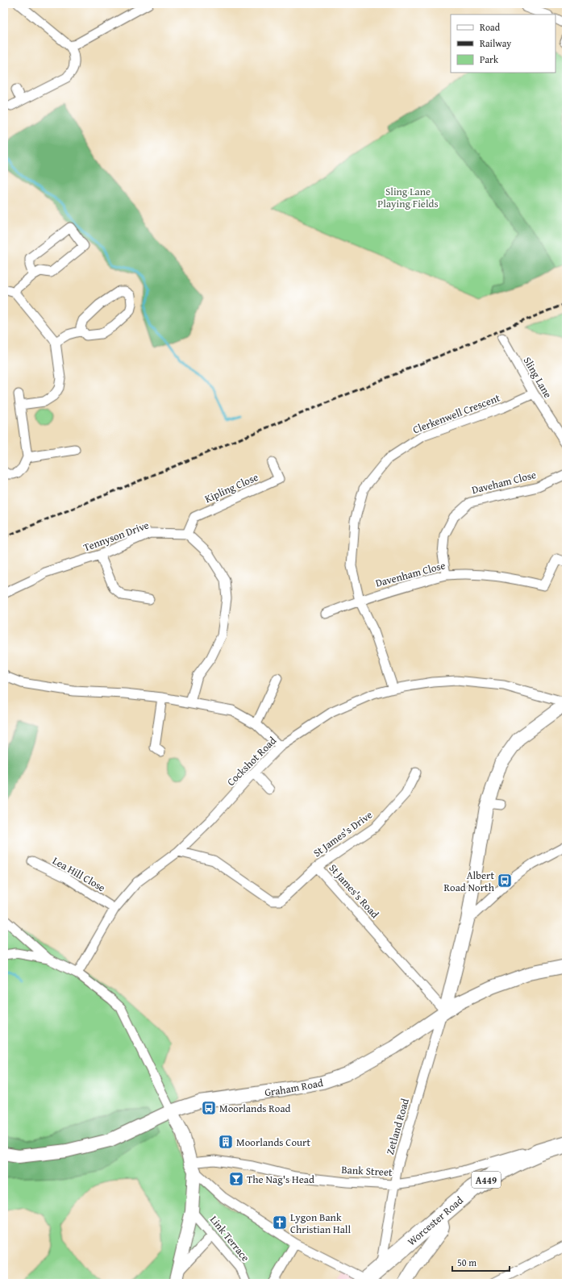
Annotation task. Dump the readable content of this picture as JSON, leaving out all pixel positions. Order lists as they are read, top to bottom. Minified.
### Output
{"streets":{"highway":["A449","Worcester Road"],"street":["Sling Lane","Clerkenwell Crescent","Daveham Close","Kipling Close","Tennyson Drive","Davenham Close","Cockshot Road","St James's Drive","Lea Hill Close","St James's Road","Graham Road","Zetland Road","Bank Street","Link Terrace"]},"crossings":[["Sling Lane","Clerkenwell Crescent"],["Clerkenwell Crescent","Davenham Close"],["Clerkenwell Crescent","Cockshot Road"],["Daveham Close","Davenham Close"],["Kipling Close","Tennyson Drive"],["Cockshot Road","Lea Hill Close"],["Cockshot Road","St James's Road"],["St James's Drive","St James's Road"],["St James's Road","Graham Road"],["St James's Road","Zetland Road"],["Graham Road","Zetland Road"],["Zetland Road","Bank Street"],["Zetland Road","Worcester Road"],["Bank Street","Worcester Road"]],"parks":["Sling Lane Playing Fields"],"places":{"bus stop":["Albert Road North","Moorlands Road"],"building":["Moorlands Court"],"bar":["The Nag's Head"],"church":["Lygon Bank Christian Hall"]},"legend":["Road","Railway","Park"],"scale_bar":"50 m"}
